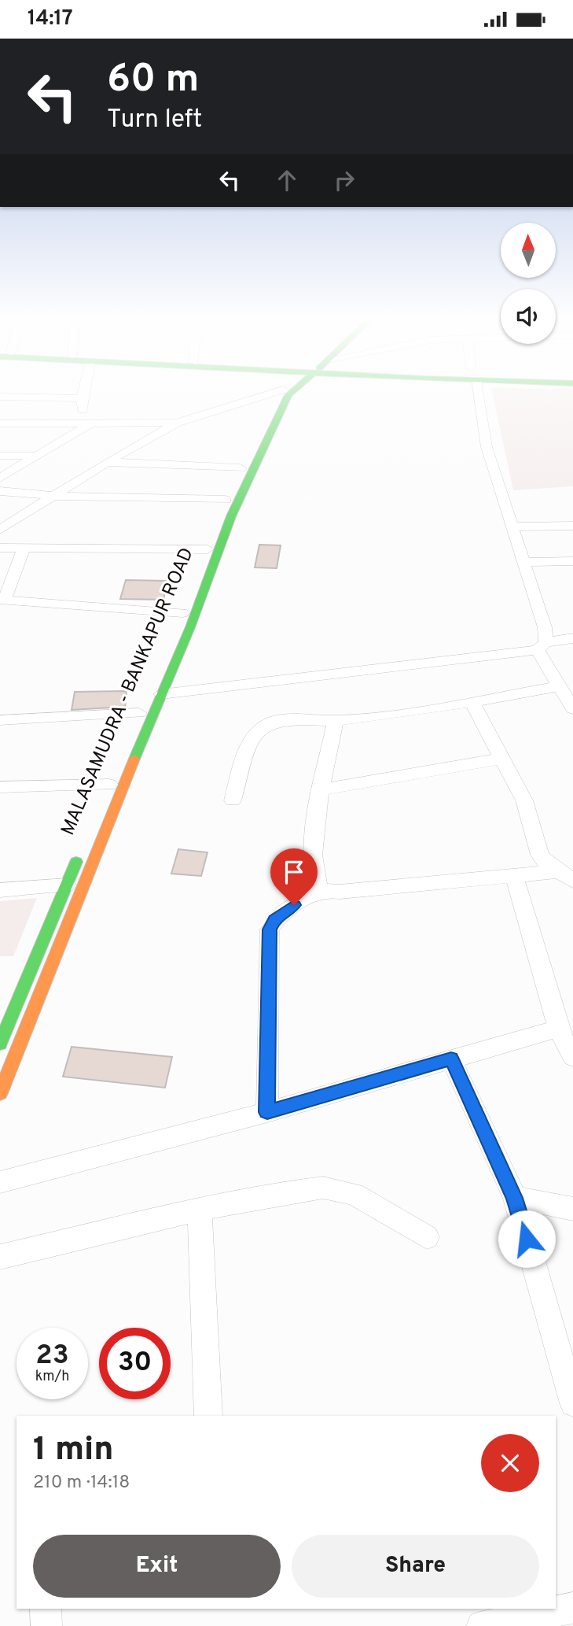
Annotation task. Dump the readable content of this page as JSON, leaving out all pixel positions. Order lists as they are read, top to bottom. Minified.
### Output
{"streets":{"main road":["MALASAMUDRA - BANKAPUR ROAD"]},"north":"top","page":{"status":"14:17","turn":["60 m","Turn left"],"speed":"23 km/h","limit":"30","heading":["1 min","210 m · 14:18"],"buttons":["Exit","Share"]}}
